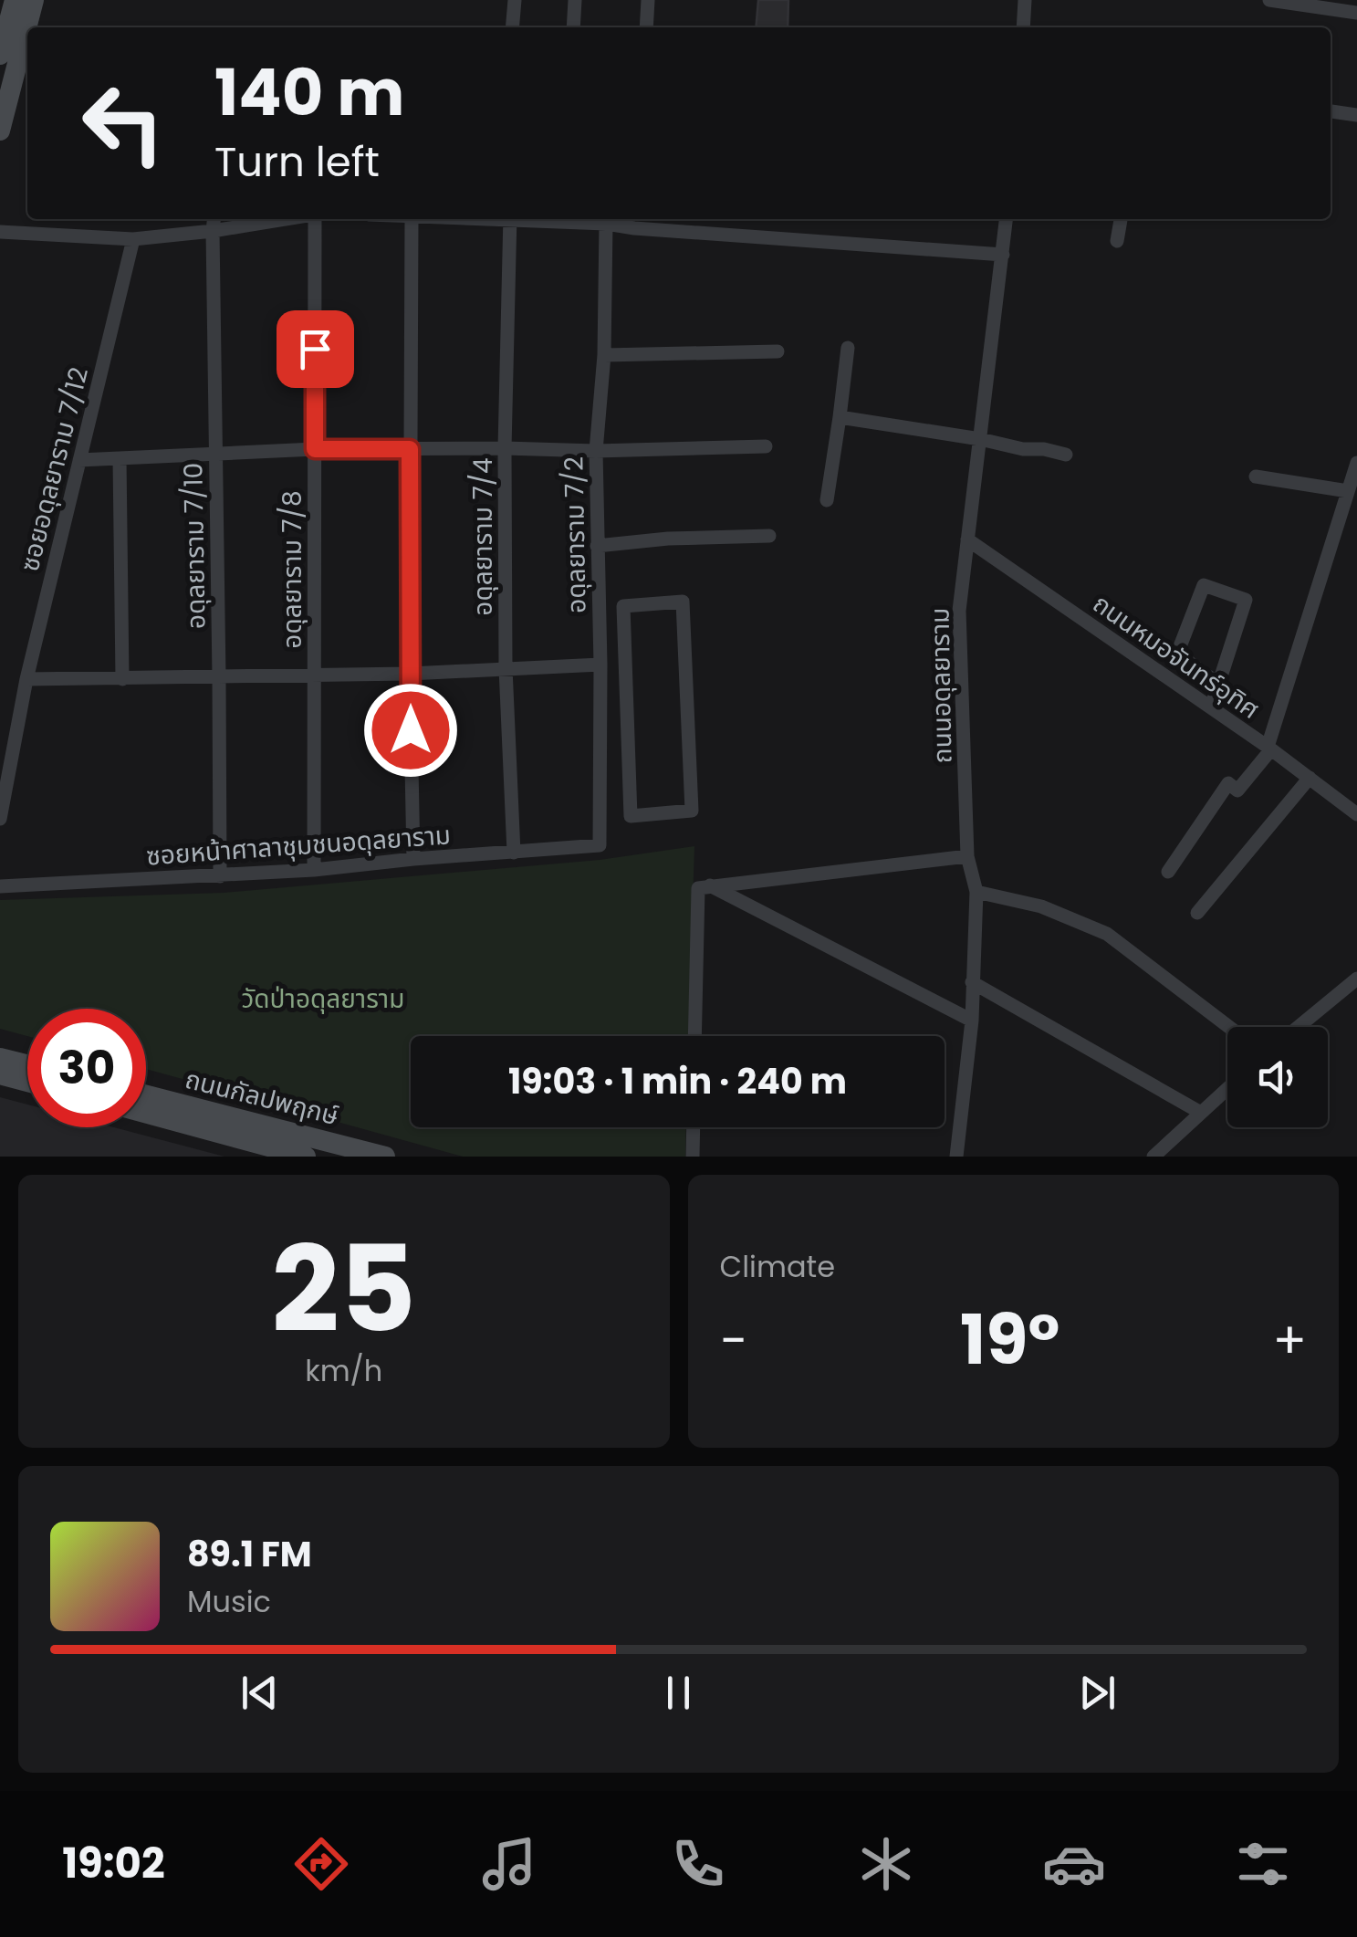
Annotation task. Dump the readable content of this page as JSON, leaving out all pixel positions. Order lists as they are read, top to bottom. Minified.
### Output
{"streets":{"main road":["ถนนกัลปพฤกษ์"],"street":["ซอยอดุลยาราม 7/12","อดุลยาราม 7/2","อดุลยาราม 7/4","อดุลยาราม 7/10","อดุลยาราม 7/8","ถนนหมอจันทร์อุทิศ","ถนนอดุลยาราม","ซอยหน้าศาลาชุมชนอดุลยาราม"]},"crossings":[["อดุลยาราม 7/2","ซอยหน้าศาลาชุมชนอดุลยาราม"],["อดุลยาราม 7/4","ซอยหน้าศาลาชุมชนอดุลยาราม"],["อดุลยาราม 7/10","ซอยหน้าศาลาชุมชนอดุลยาราม"],["อดุลยาราม 7/8","ซอยหน้าศาลาชุมชนอดุลยาราม"],["ถนนหมอจันทร์อุทิศ","ถนนอดุลยาราม"]],"parks":["วัดป่าอดุลยาราม"],"page":{"turn":["140 m","Turn left"],"limit":"30","trip":"19:03 · 1 min · 240 m","tile":[["25","km/h"],"Climate"],"heat":["−","19°","+"],"song":["89.1 FM","Music"],"tabs":"19:02"}}
